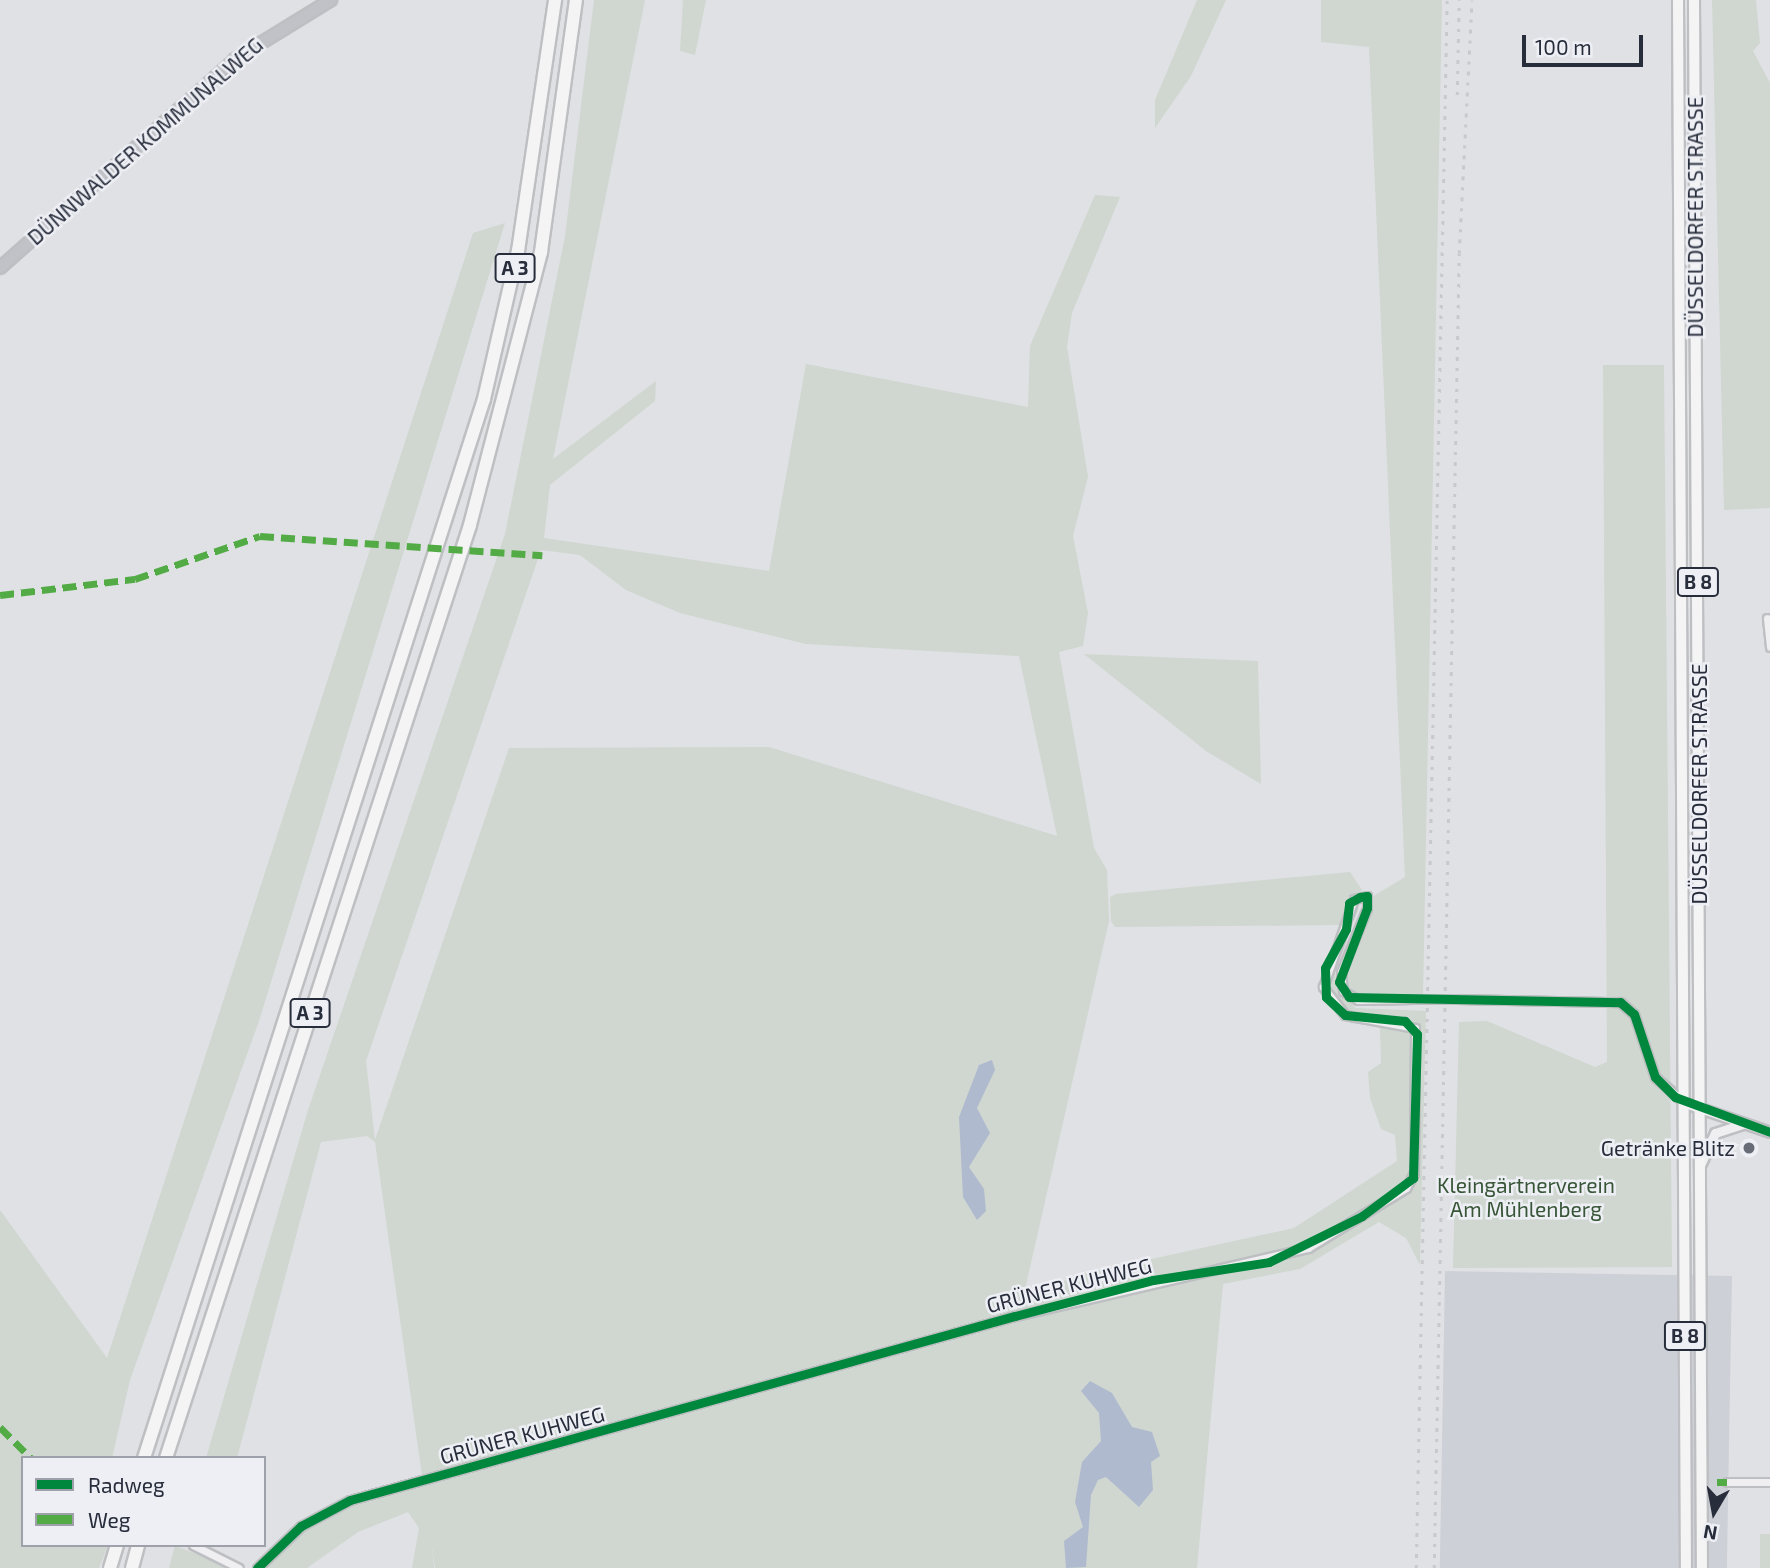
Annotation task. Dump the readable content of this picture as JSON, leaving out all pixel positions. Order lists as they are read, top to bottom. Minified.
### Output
{"streets":{"highway":["A 3"],"main road":["DÜNNWALDER KOMMUNALWEG","DÜSSELDORFER STRASSE","B 8"],"street":["GRÜNER KUHWEG"]},"crossings":[["DÜSSELDORFER STRASSE","GRÜNER KUHWEG"]],"parks":["Kleingärtnerverein Am Mühlenberg"],"places":["Getränke Blitz"],"legend":["Radweg","Weg"],"scale_bar":"100 m","north":"bottom"}
